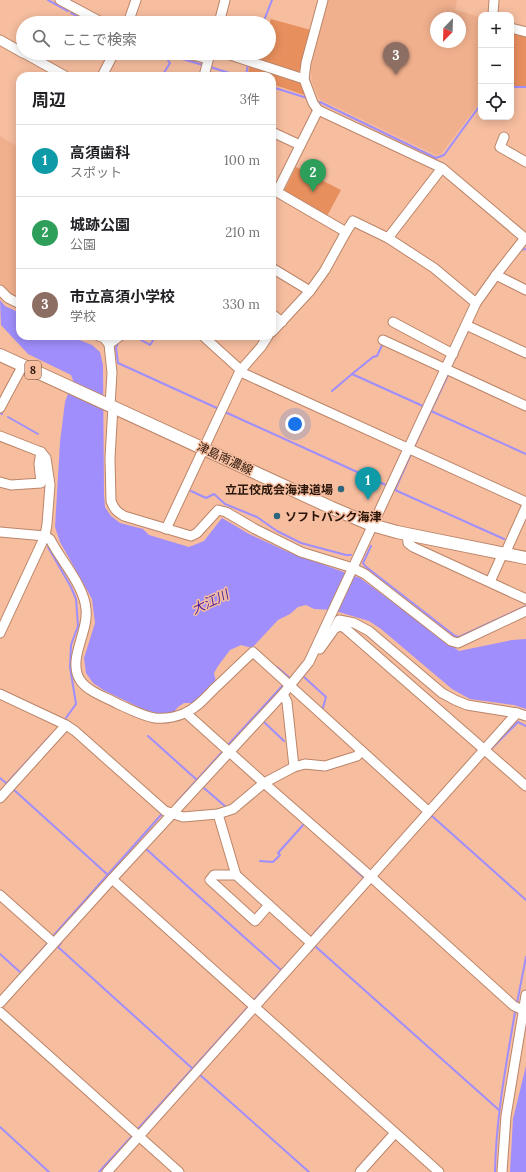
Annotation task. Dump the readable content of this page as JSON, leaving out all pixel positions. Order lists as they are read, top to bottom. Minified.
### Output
{"streets":{"main road":["8","津島南濃線"]},"water":["大江川"],"places":["立正佼成会海津道場","ソフトバンク海津"],"north":"bottom left","page":{"map_buttons":["+","−"],"search":"ここで検索","pins":["3","2","1"],"heading":["周辺","3件"],"list":[{"mark":"1","name":"高須歯科","note":"スポット","value":"100 m"},{"mark":"2","name":"城跡公園","note":"公園","value":"210 m"},{"mark":"3","name":"市立高須小学校","note":"学校","value":"330 m"}]}}
